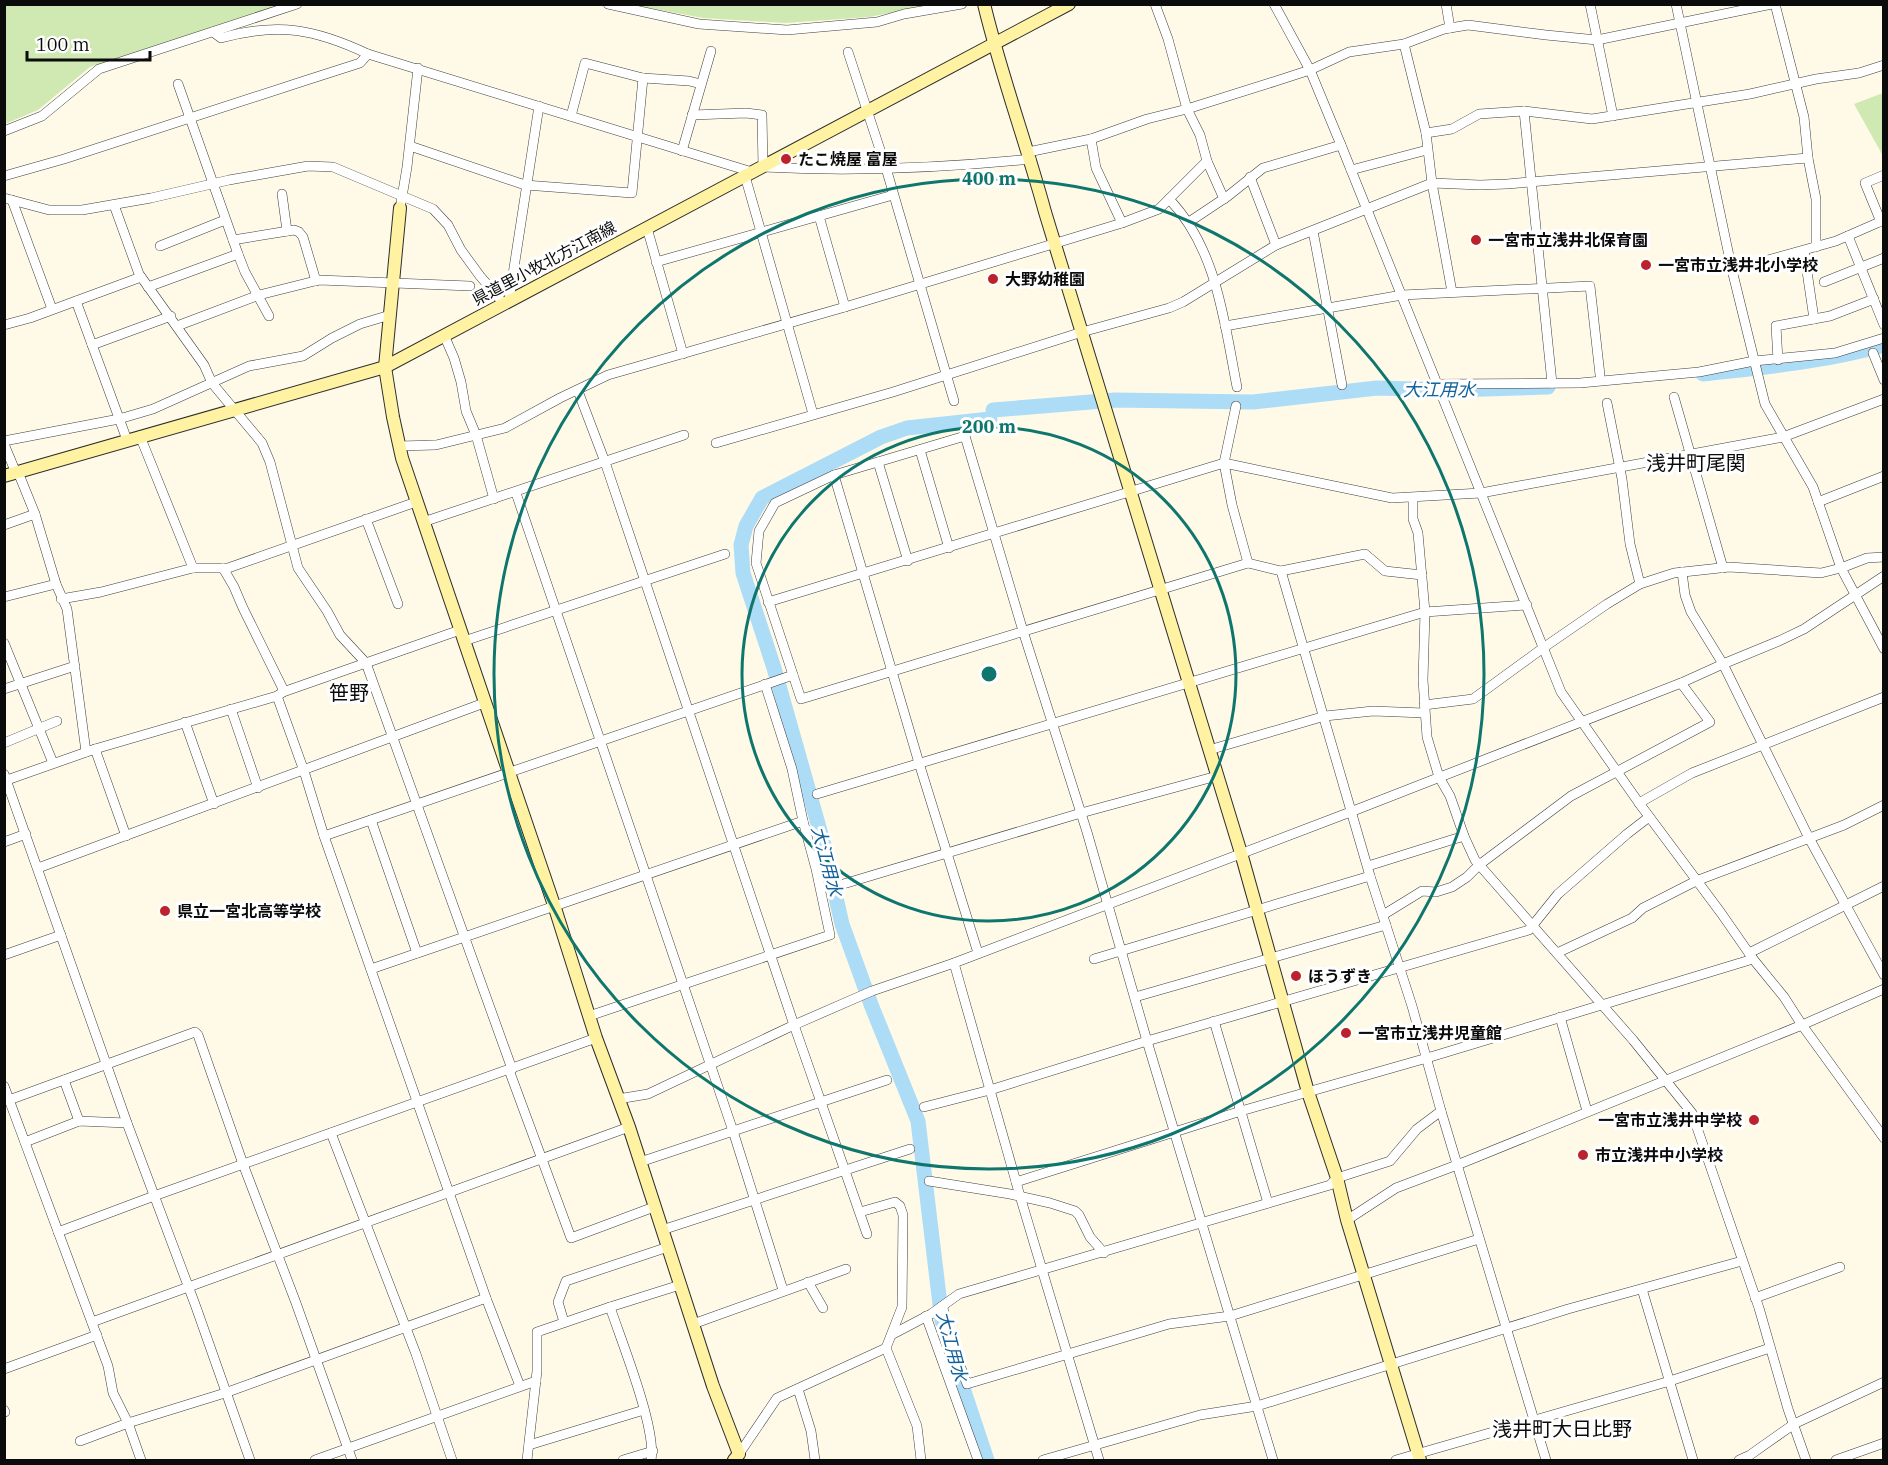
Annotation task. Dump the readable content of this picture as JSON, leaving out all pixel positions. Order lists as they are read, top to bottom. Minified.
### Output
{"streets":{"street":["県道里小牧北方江南線"]},"districts":["浅井町尾関","笹野","浅井町大日比野"],"water":["大江用水"],"places":["たこ焼屋 富屋","一宮市立浅井北保育園","一宮市立浅井北小学校","大野幼稚園","県立一宮北高等学校","ほうずき","一宮市立浅井児童館","一宮市立浅井中学校","市立浅井中小学校"],"scale_bar":"100 m","rings":["400 m","200 m"]}
